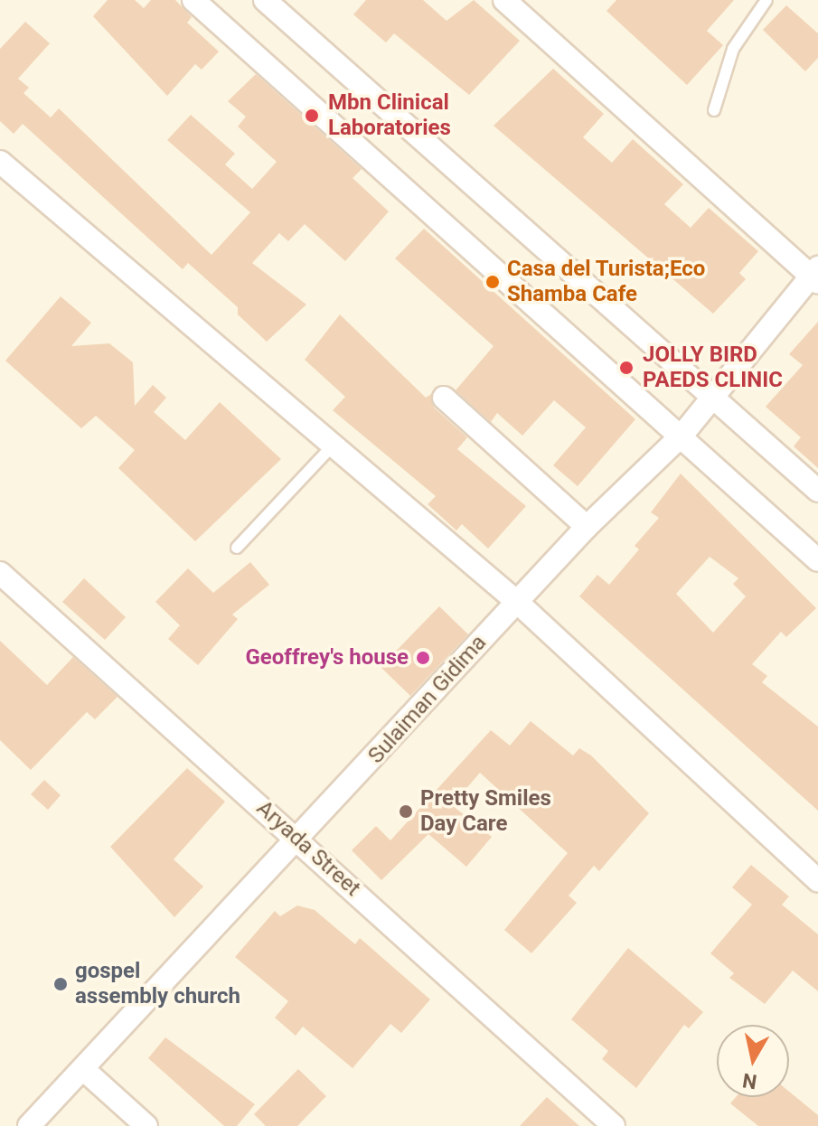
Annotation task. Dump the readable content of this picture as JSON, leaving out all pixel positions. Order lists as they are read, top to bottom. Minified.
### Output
{"streets":{"street":["Sulaiman Gidima","Aryada Street"]},"crossings":[["Sulaiman Gidima","Aryada Street"]],"places":["Mbn Clinical Laboratories","Casa del Turista;Eco Shamba Cafe","JOLLY BIRD PAEDS CLINIC","Geoffrey's house","Pretty Smiles Day Care","gospel assembly church"],"north":"bottom"}
